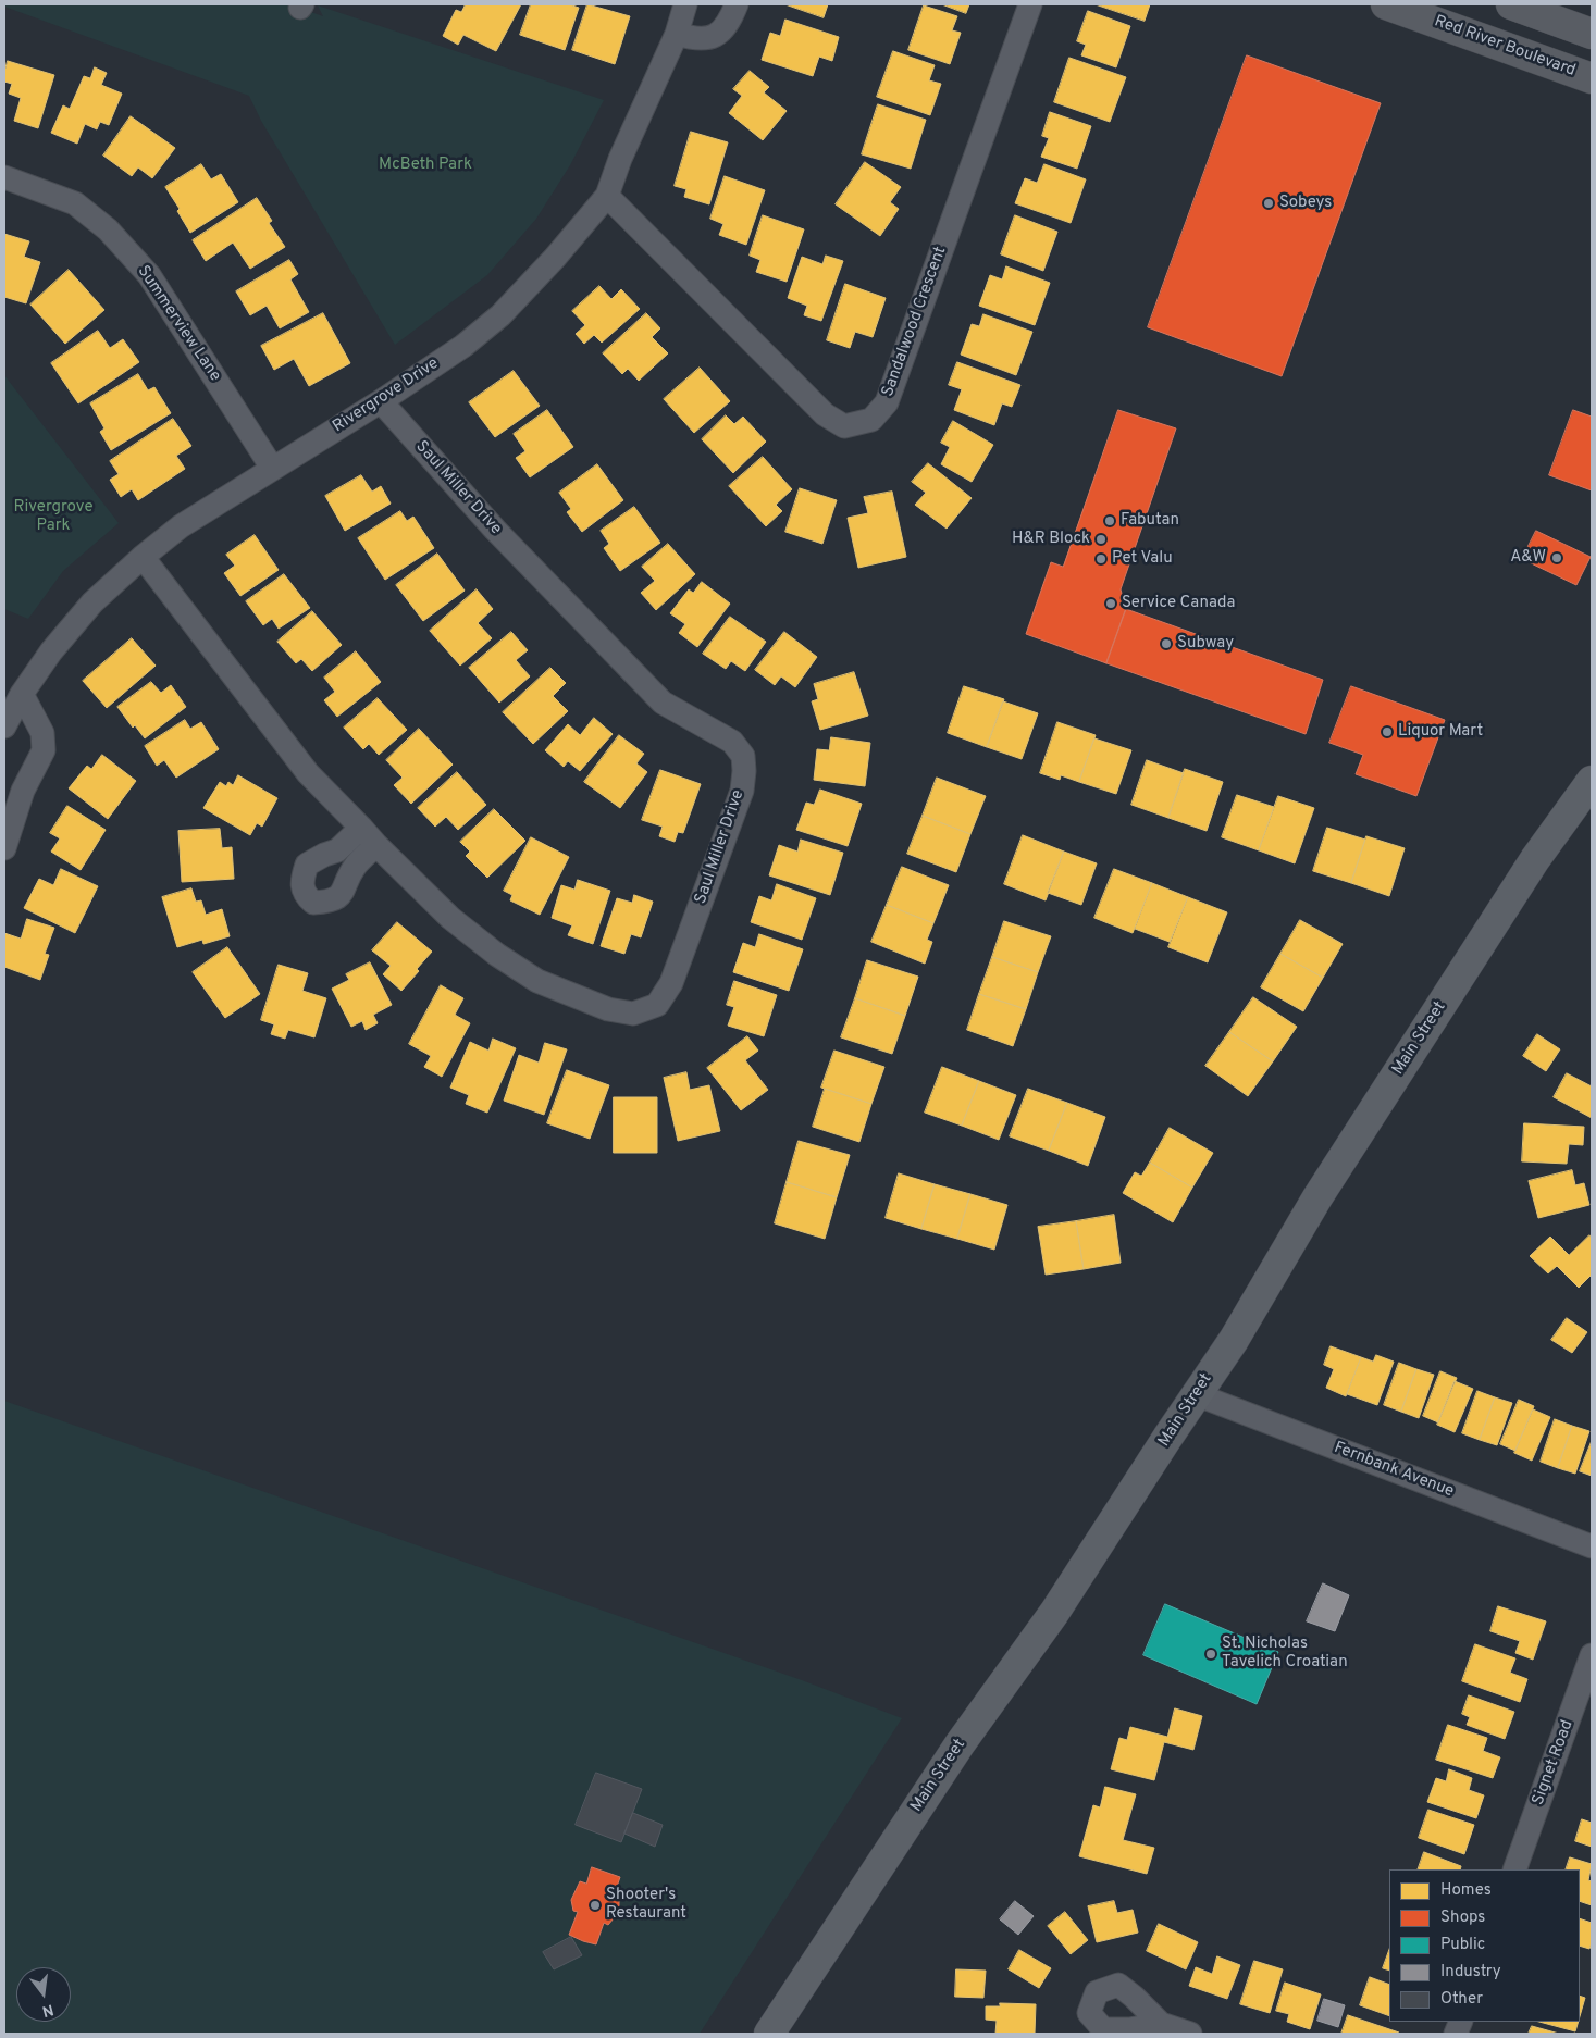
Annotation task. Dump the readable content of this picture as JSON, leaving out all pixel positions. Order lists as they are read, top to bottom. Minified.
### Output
{"streets":{"main road":["Main Street"],"street":["Red River Boulevard","Sandalwood Crescent","Summerview Lane","Rivergrove Drive","Saul Miller Drive","Fernbank Avenue","Signet Road"]},"crossings":[["Sandalwood Crescent","Rivergrove Drive"],["Summerview Lane","Rivergrove Drive"],["Rivergrove Drive","Saul Miller Drive"],["Main Street","Fernbank Avenue"]],"parks":["McBeth Park","Rivergrove Park"],"places":["Sobeys","Fabutan","H&R Block","A&W","Pet Valu","Service Canada","Subway","Liquor Mart","St. Nicholas Tavelich Croatian","Shooter's Restaurant"],"legend":["Homes","Shops","Public","Industry","Other"],"north":"bottom"}
